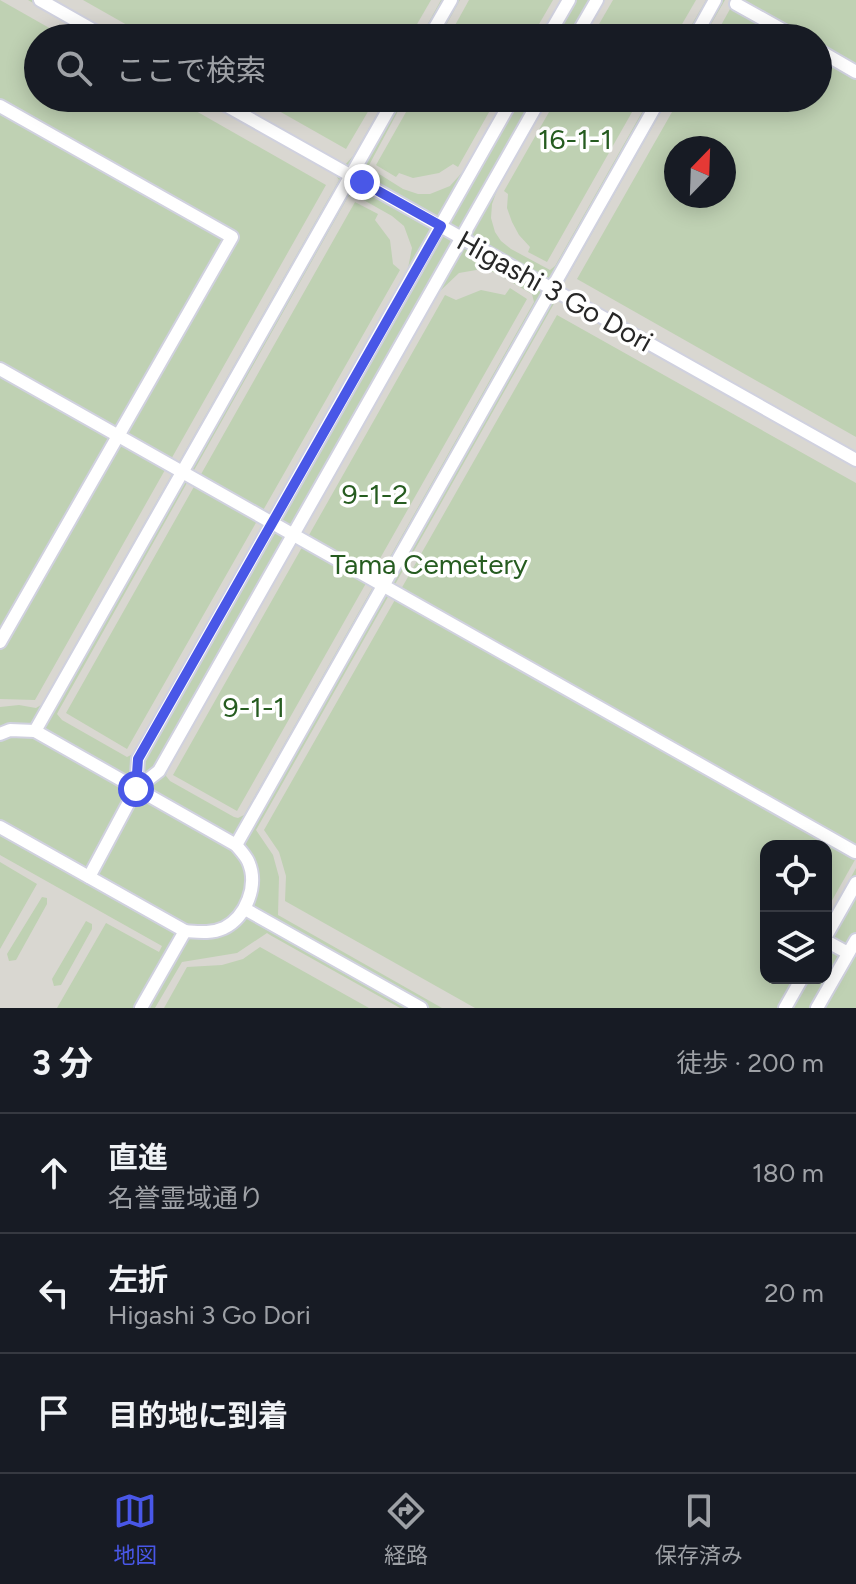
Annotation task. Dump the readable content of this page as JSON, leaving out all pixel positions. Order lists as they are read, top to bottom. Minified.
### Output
{"streets":{"lane":["Higashi 3 Go Dori"]},"parks":["16-1-1","9-1-2","Tama Cemetery","9-1-1"],"north":"top right","page":{"search":"ここで検索","heading":["3 分","徒歩 · 200 m"],"list":[["直進","名誉霊域通り","180 m"],["左折","Higashi 3 Go Dori","20 m"],"目的地に到着"],"nav":["地図","経路","保存済み"]}}
